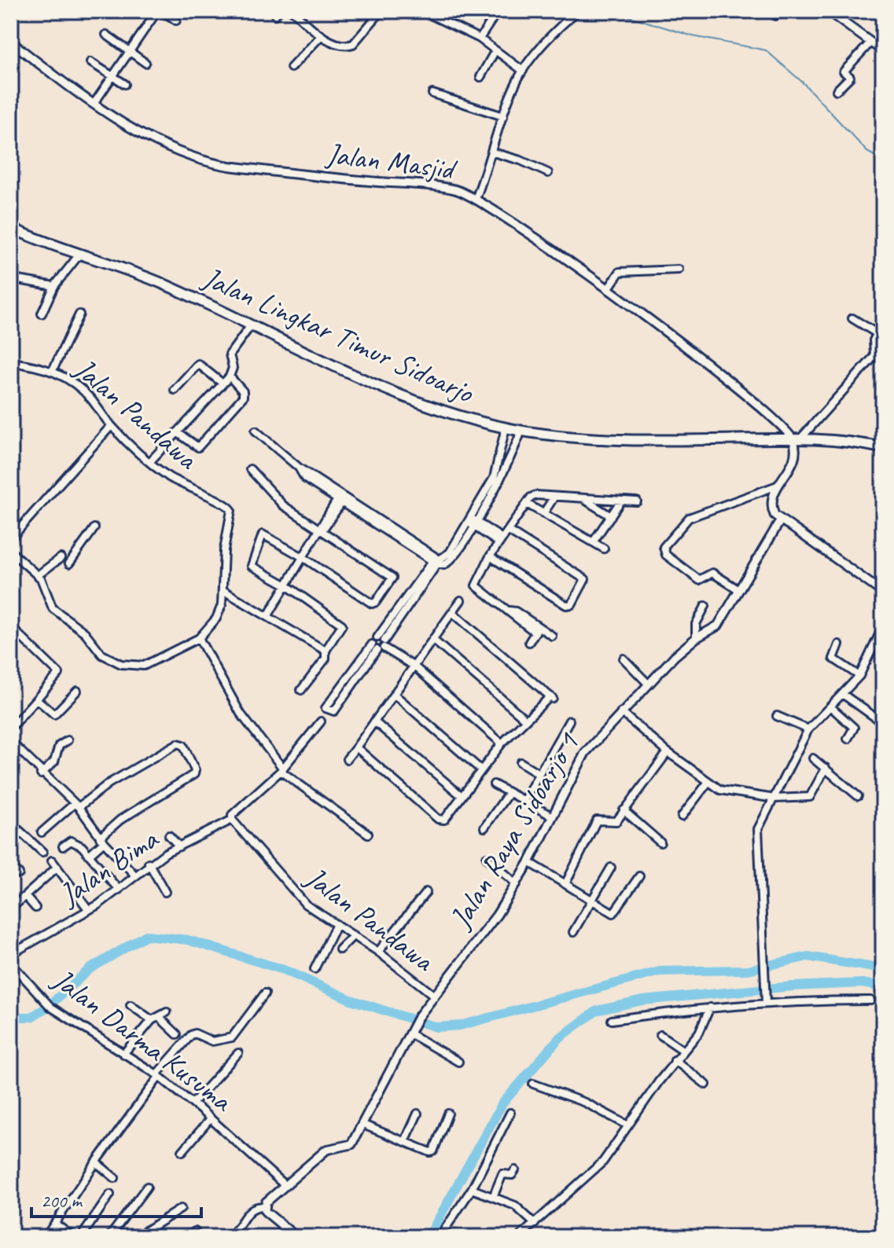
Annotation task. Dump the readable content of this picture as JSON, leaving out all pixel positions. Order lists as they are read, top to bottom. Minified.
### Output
{"streets":{"main road":["Jalan Lingkar Timur Sidoarjo"],"street":["Jalan Masjid","Jalan Pandawa","Jalan Raya Sidoarjo 1","Jalan Bima","Jalan Darma Kusuma"]},"crossings":[["Jalan Masjid","Jalan Lingkar Timur Sidoarjo"],["Jalan Pandawa","Jalan Raya Sidoarjo 1"],["Jalan Pandawa","Jalan Bima"]],"scale_bar":"200 m"}
